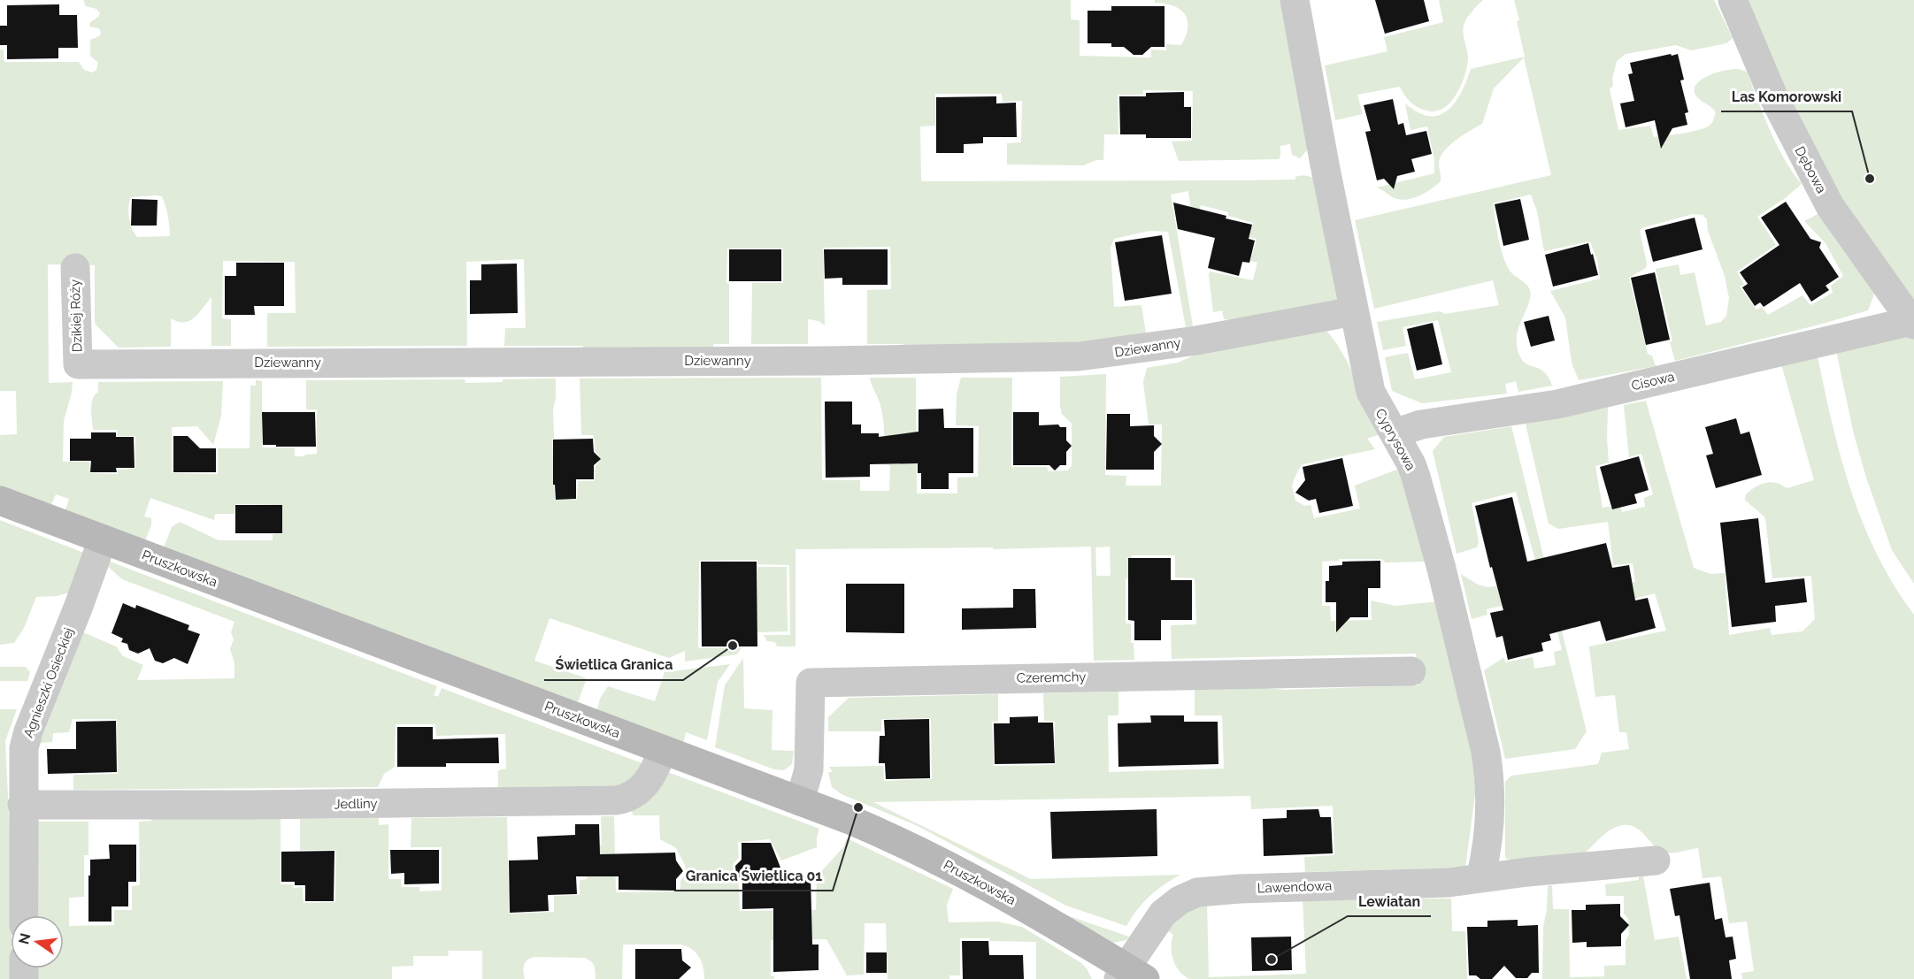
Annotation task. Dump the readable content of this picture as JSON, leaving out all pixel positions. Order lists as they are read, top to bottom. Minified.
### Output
{"streets":{"street":["Dębowa","Dzikiej Róży","Dziewanny","Cisowa","Cyprysowa","Pruszkowska","Czeremchy","Agnieszki Osieckiej","Jedliny","Lawendowa"]},"crossings":[["Dębowa","Cisowa"],["Dzikiej Róży","Dziewanny"],["Dziewanny","Cyprysowa"],["Cisowa","Cyprysowa"],["Cyprysowa","Lawendowa"],["Pruszkowska","Czeremchy"],["Pruszkowska","Agnieszki Osieckiej"],["Pruszkowska","Jedliny"],["Pruszkowska","Lawendowa"],["Agnieszki Osieckiej","Jedliny"]],"places":["Las Komorowski","Świetlica Granica","Granica Świetlica 01","Lewiatan"],"north":"left"}
